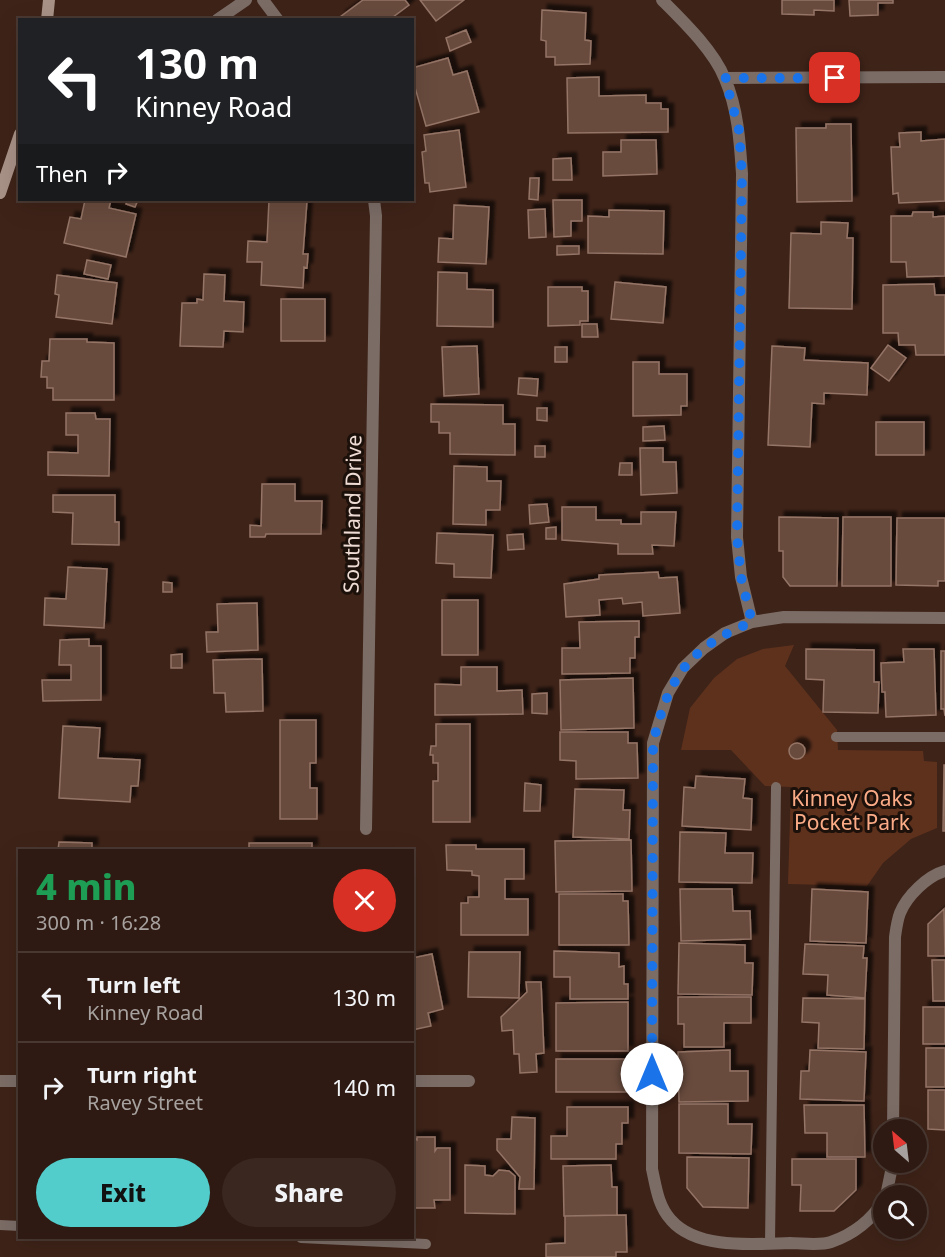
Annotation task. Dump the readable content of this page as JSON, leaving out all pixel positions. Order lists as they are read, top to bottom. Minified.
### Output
{"streets":{"street":["Southland Drive"]},"parks":["Kinney Oaks Pocket Park"],"north":"top left","page":{"turn":["130 m","Kinney Road"],"then":"Then","heading":["4 min","300 m · 16:28"],"list":[{"name":"Turn left","note":"Kinney Road","value":"130 m"},{"name":"Turn right","note":"Ravey Street","value":"140 m"}],"buttons":["Exit","Share"]}}
